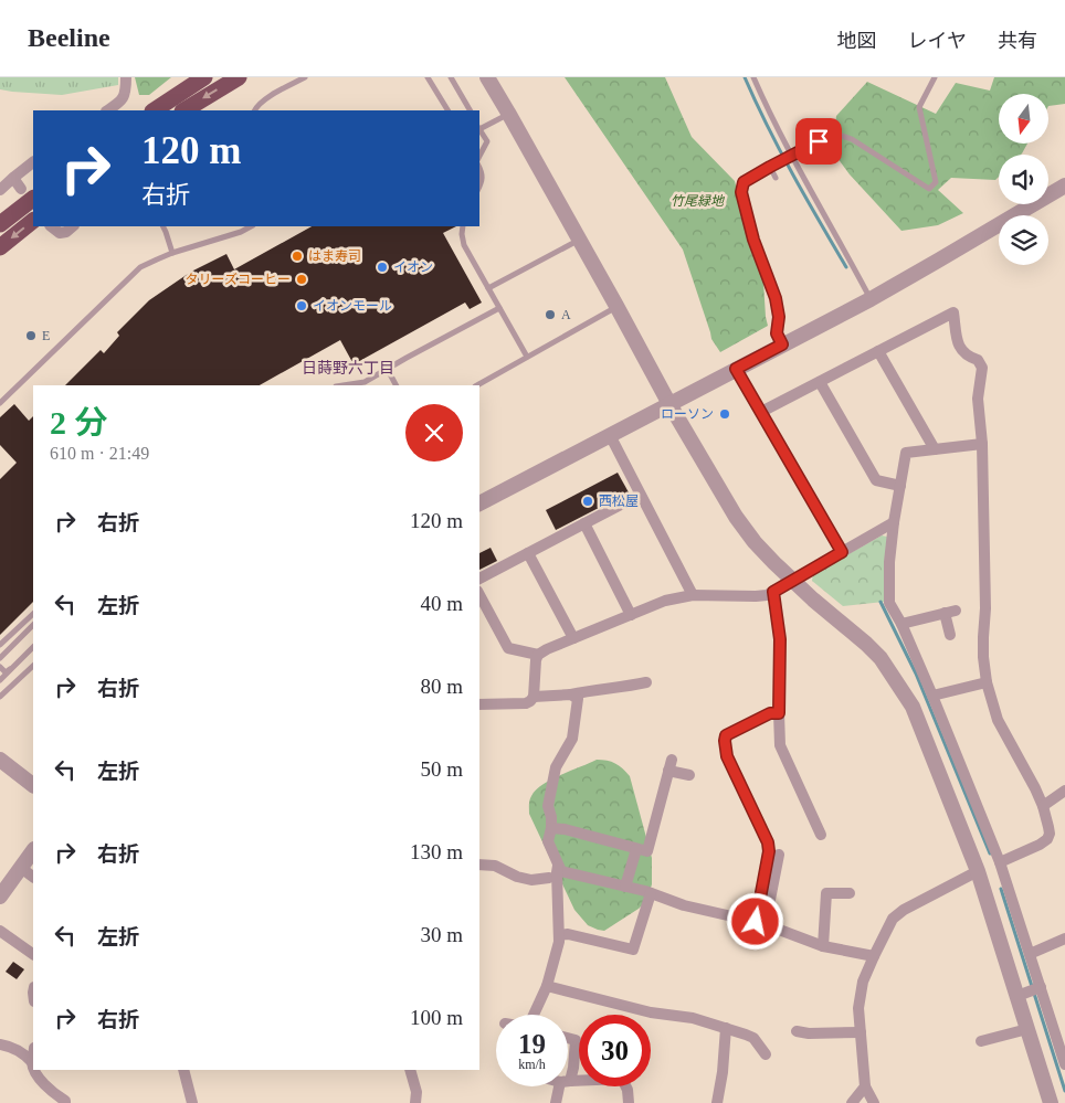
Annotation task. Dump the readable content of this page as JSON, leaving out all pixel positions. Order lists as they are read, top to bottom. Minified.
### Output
{"districts":["日蒔野六丁目"],"parks":["竹尾緑地"],"places":["はま寿司","イオン","タリーズコーヒー","イオンモール","A","E","ローソン","西松屋"],"north":"bottom","page":{"header":"Beeline","nav":["地図","レイヤ","共有"],"turn":["120 m","右折"],"heading":["2 分","610 m · 21:49"],"list":[{"name":"右折","value":"120 m"},{"name":"左折","value":"40 m"},{"name":"右折","value":"80 m"},{"name":"左折","value":"50 m"},{"name":"右折","value":"130 m"},{"name":"左折","value":"30 m"},{"name":"右折","value":"100 m"}],"speed":"19 km/h","limit":"30"}}
